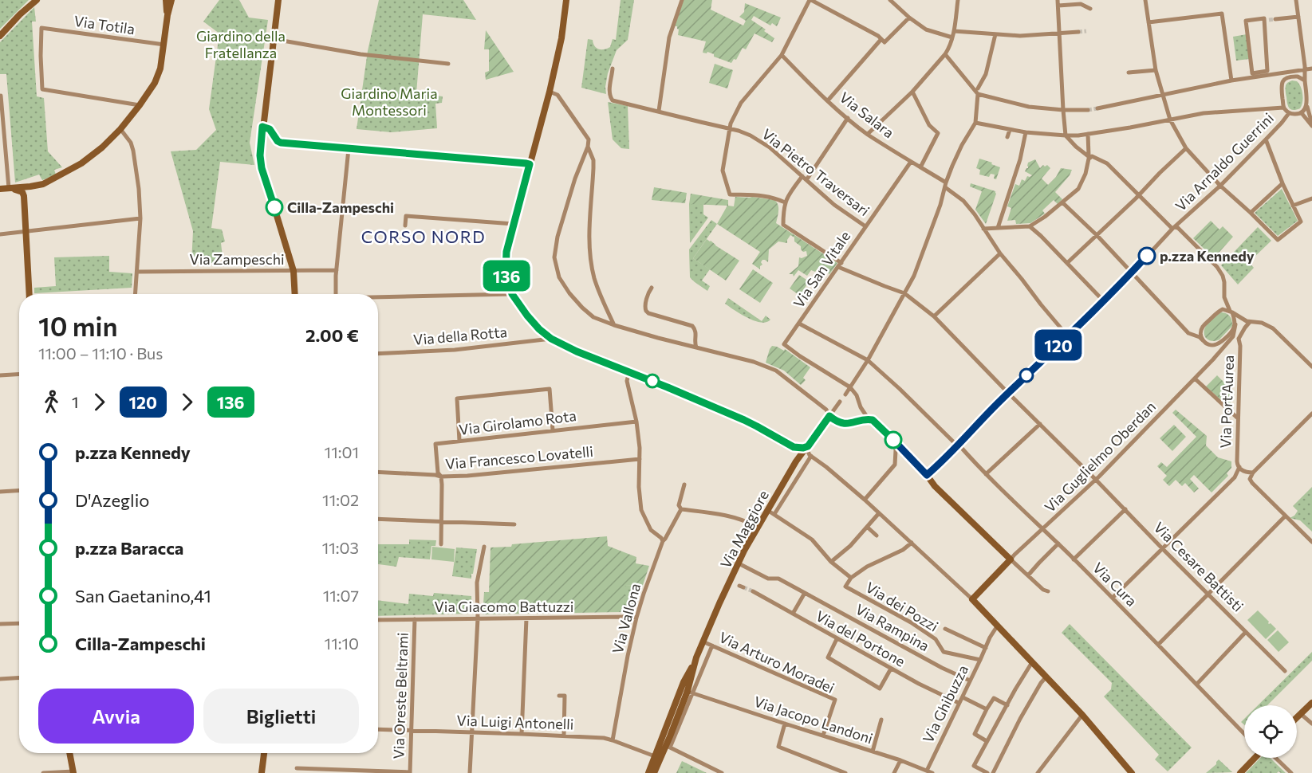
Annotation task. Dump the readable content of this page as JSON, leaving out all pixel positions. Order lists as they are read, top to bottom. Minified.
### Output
{"streets":{"street":["Via Totila","Via Salara","Via Arnaldo Guerrini","Via Pietro Traversari","Via Zampeschi","Via San Vitale","Via della Rotta","Via Port'Aurea","Via Girolamo Rota","Via Guglielmo Oberdan","Via Francesco Lovatelli","Via Maggiore","Via Cesare Battisti","Via Cura","Via Giacomo Battuzzi","Via dei Pozzi","Via Vallona","Via Rampina","Via del Portone","Via Arturo Moradei","Via Oreste Beltrami","Via Ghibuzza","Via Jacopo Landoni","Via Luigi Antonelli"]},"crossings":[["Via Salara","Via Arnaldo Guerrini"],["Via Salara","Via San Vitale"],["Via Arnaldo Guerrini","Via Cesare Battisti"],["Via Arnaldo Guerrini","Via Cura"],["Via Pietro Traversari","Via San Vitale"],["Via San Vitale","Via Cesare Battisti"],["Via Girolamo Rota","Via Francesco Lovatelli"],["Via Guglielmo Oberdan","Via Cesare Battisti"],["Via Guglielmo Oberdan","Via Cura"],["Via Maggiore","Via Rampina"],["Via Maggiore","Via Arturo Moradei"],["Via Maggiore","Via Jacopo Landoni"],["Via Maggiore","Via Luigi Antonelli"],["Via Giacomo Battuzzi","Via Vallona"],["Via Giacomo Battuzzi","Via Oreste Beltrami"],["Via dei Pozzi","Via Ghibuzza"],["Via Vallona","Via Luigi Antonelli"],["Via Rampina","Via Ghibuzza"],["Via del Portone","Via Ghibuzza"],["Via Arturo Moradei","Via Jacopo Landoni"],["Via Oreste Beltrami","Via Luigi Antonelli"],["Via Ghibuzza","Via Jacopo Landoni"]],"districts":["CORSO NORD"],"parks":["Giardino della Fratellanza","Giardino Maria Montessori"],"places":["Cilla-Zampeschi","p.zza Kennedy"],"lines":["bus line 136","bus line 120"],"page":{"on_map":["120","136"],"heading":["10 min","11:00 – 11:10 · Bus","2.00 €"],"legs":["1","120","136"],"list":[{"name":"p.zza Kennedy","value":"11:01"},{"name":"D'Azeglio","value":"11:02"},{"name":"p.zza Baracca","value":"11:03"},{"name":"San Gaetanino,41","value":"11:07"},{"name":"Cilla-Zampeschi","value":"11:10"}],"buttons":["Avvia","Biglietti"]}}
